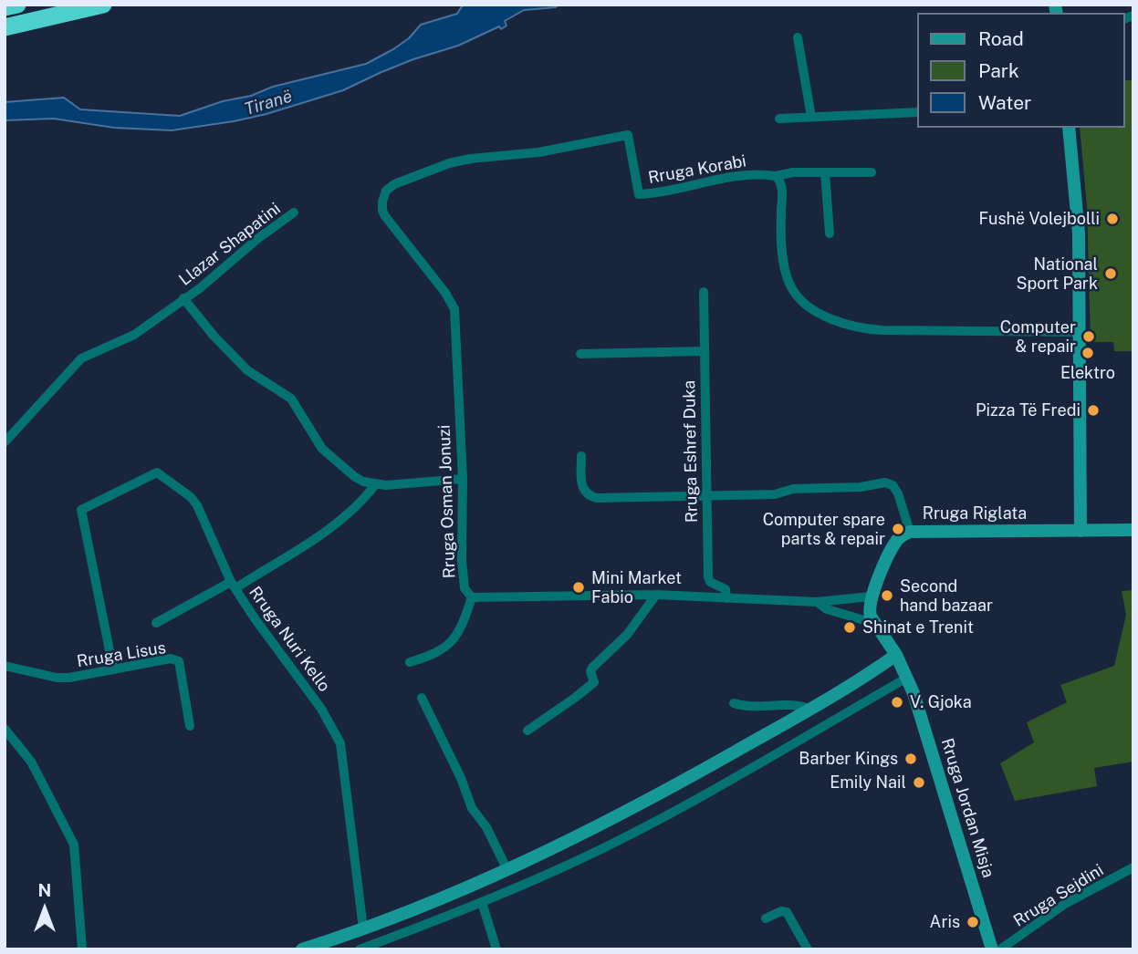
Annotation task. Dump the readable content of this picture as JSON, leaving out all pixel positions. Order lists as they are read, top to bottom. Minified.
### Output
{"streets":{"street":["Rruga Korabi","Llazar Shapatini","Rruga Eshref Duka","Rruga Osman Jonuzi","Rruga Riglata","Rruga Nuri Kello","Rruga Lisus","Rruga Jordan Misja","Rruga Sejdini"]},"crossings":[["Rruga Korabi","Rruga Osman Jonuzi"],["Rruga Eshref Duka","Rruga Osman Jonuzi"],["Rruga Osman Jonuzi","Rruga Riglata"],["Rruga Nuri Kello","Rruga Lisus"]],"water":["Tiranë"],"places":["Fushë Volejbolli","National Sport Park","Computer & repair","Elektro","Pizza Të Fredi","Computer spare parts & repair","Mini Market Fabio","Second hand bazaar","Shinat e Trenit","V. Gjoka","Barber Kings","Emily Nail","Aris"],"legend":["Road","Park","Water"],"north":"top"}
